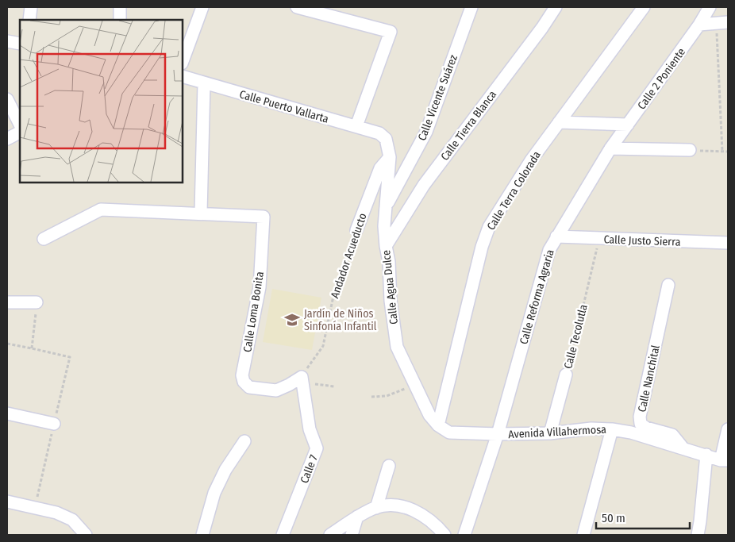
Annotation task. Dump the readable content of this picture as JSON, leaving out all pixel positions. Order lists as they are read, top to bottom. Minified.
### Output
{"streets":{"street":["Calle 2 Poniente","Calle Vicente Suárez","Calle Puerto Vallarta","Calle Tierra Blanca","Calle Terra Colorada","Calle Justo Sierra","Andador Acueducto","Calle Agua Dulce","Calle Reforma Agraria","Calle Loma Bonita","Calle Tecolutla","Calle Nanchital","Avenida Villahermosa","Calle 7"]},"crossings":[["Calle 2 Poniente","Calle Reforma Agraria"],["Calle Vicente Suárez","Calle Agua Dulce"],["Calle Puerto Vallarta","Calle Agua Dulce"],["Calle Tierra Blanca","Calle Agua Dulce"],["Calle Terra Colorada","Calle Agua Dulce"],["Calle Terra Colorada","Avenida Villahermosa"],["Calle Justo Sierra","Calle Reforma Agraria"],["Calle Justo Sierra","Calle Tecolutla"],["Andador Acueducto","Calle Agua Dulce"],["Andador Acueducto","Calle Loma Bonita"],["Andador Acueducto","Calle 7"],["Calle Agua Dulce","Avenida Villahermosa"],["Calle Reforma Agraria","Avenida Villahermosa"],["Calle Loma Bonita","Calle 7"],["Calle Tecolutla","Avenida Villahermosa"],["Calle Nanchital","Avenida Villahermosa"]],"places":{"school or university":["Jardín de Niños Sinfonía Infantil"]},"scale_bar":"50 m"}
